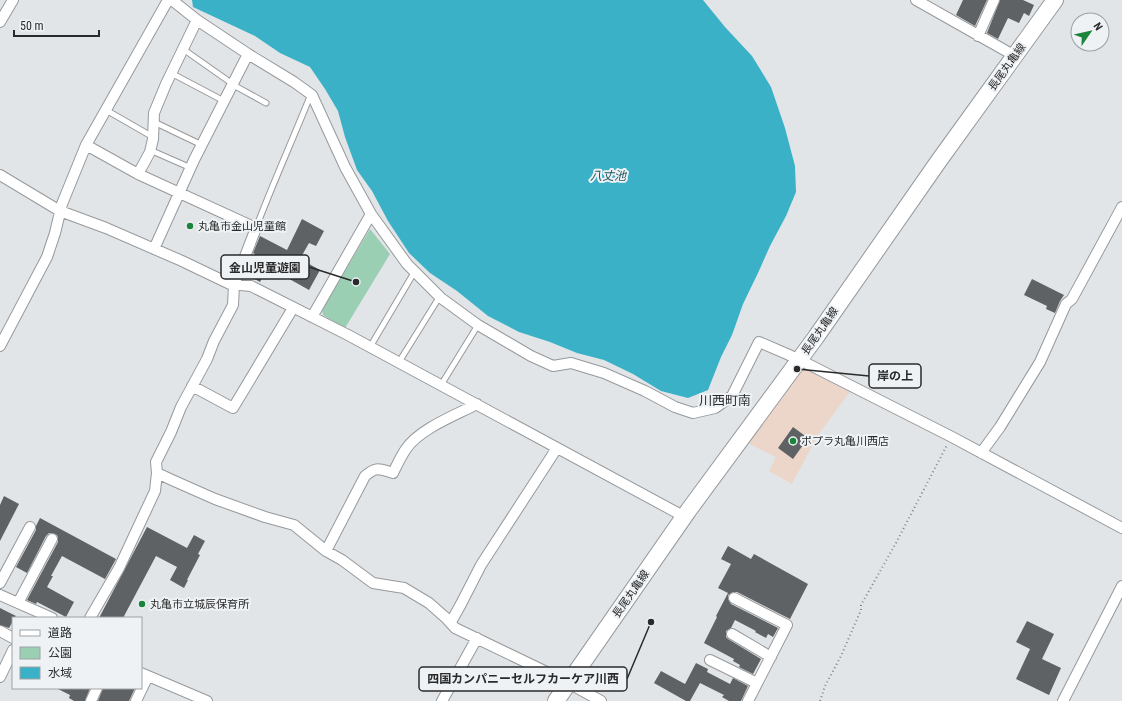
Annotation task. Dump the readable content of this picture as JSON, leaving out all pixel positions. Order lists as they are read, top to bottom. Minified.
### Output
{"streets":{"main road":["長尾丸亀線"]},"districts":["川西町南"],"water":["八丈池"],"places":["丸亀市金山児童館","金山児童遊園","岸の上","ポプラ丸亀川西店","丸亀市立城辰保育所","四国カンパニーセルフカーケア川西"],"legend":["道路","公園","水域"],"scale_bar":"50 m","north":"top right"}
